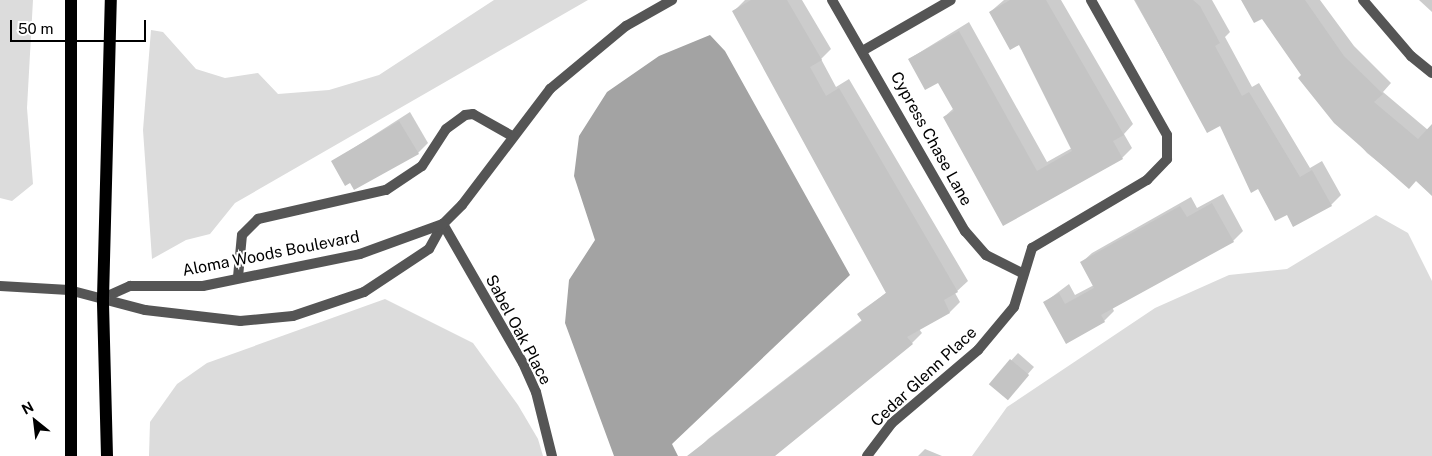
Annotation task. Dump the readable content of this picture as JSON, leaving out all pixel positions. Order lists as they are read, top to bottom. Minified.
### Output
{"streets":{"street":["Cypress Chase Lane","Aloma Woods Boulevard","Sabel Oak Place","Cedar Glenn Place"]},"crossings":[["Cypress Chase Lane","Cedar Glenn Place"],["Aloma Woods Boulevard","Sabel Oak Place"]],"scale_bar":"50 m","north":"top left"}
